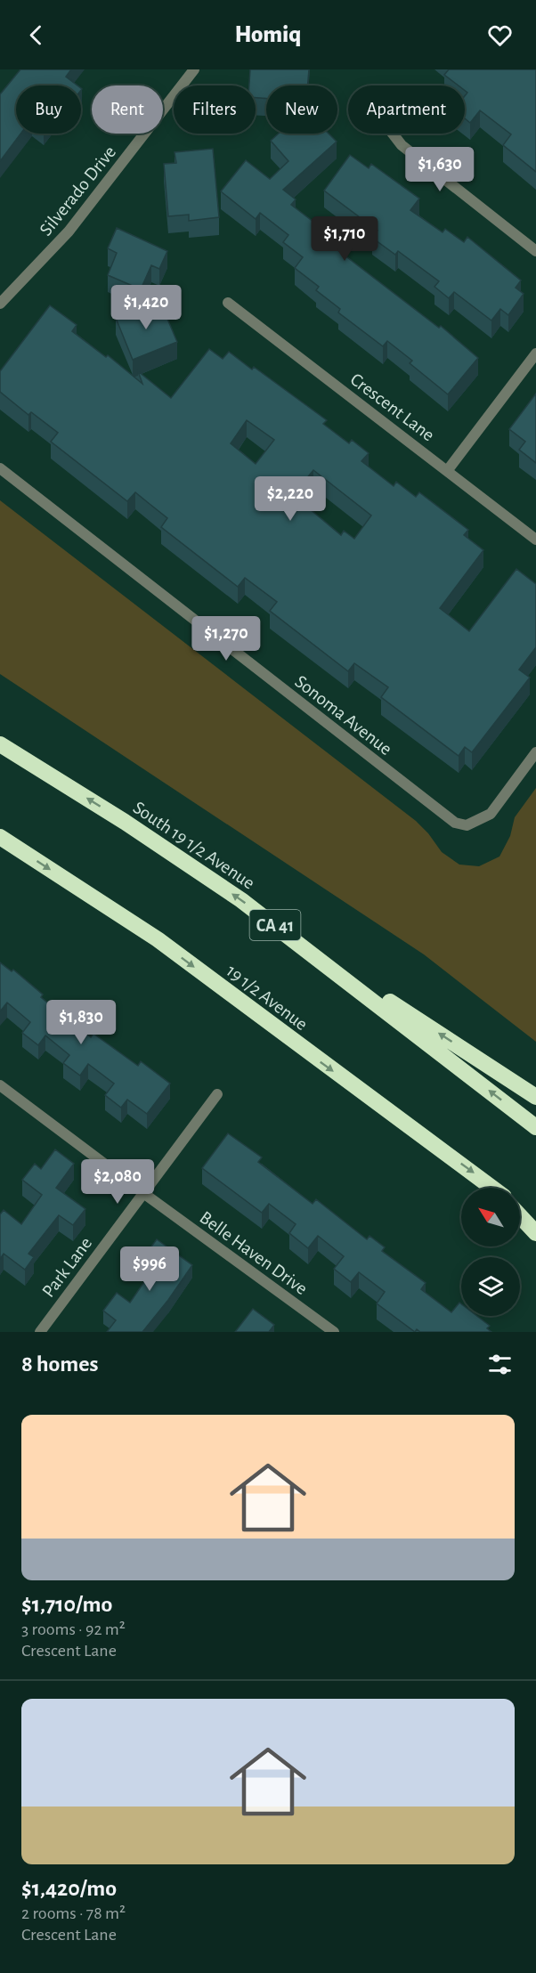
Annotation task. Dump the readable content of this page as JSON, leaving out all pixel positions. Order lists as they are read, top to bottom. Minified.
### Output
{"streets":{"highway":["South 19 1/2 Avenue","CA 41","19 1/2 Avenue"],"street":["Silverado Drive","Crescent Lane","Sonoma Avenue","Belle Haven Drive","Park Lane"]},"crossings":[["Belle Haven Drive","Park Lane"]],"north":"top left","page":{"header":"Homiq","chip":["Buy","Rent","Filters","New","Apartment"],"price":["$1,630","$1,710","$1,420","$2,220","$1,270","$1,830","$2,080","$996"],"heading":"8 homes","list":[{"name":"$1,710/mo","note":"3 rooms · 92 m² · Crescent Lane"},{"name":"$1,420/mo","note":"2 rooms · 78 m² · Crescent Lane"}]}}
